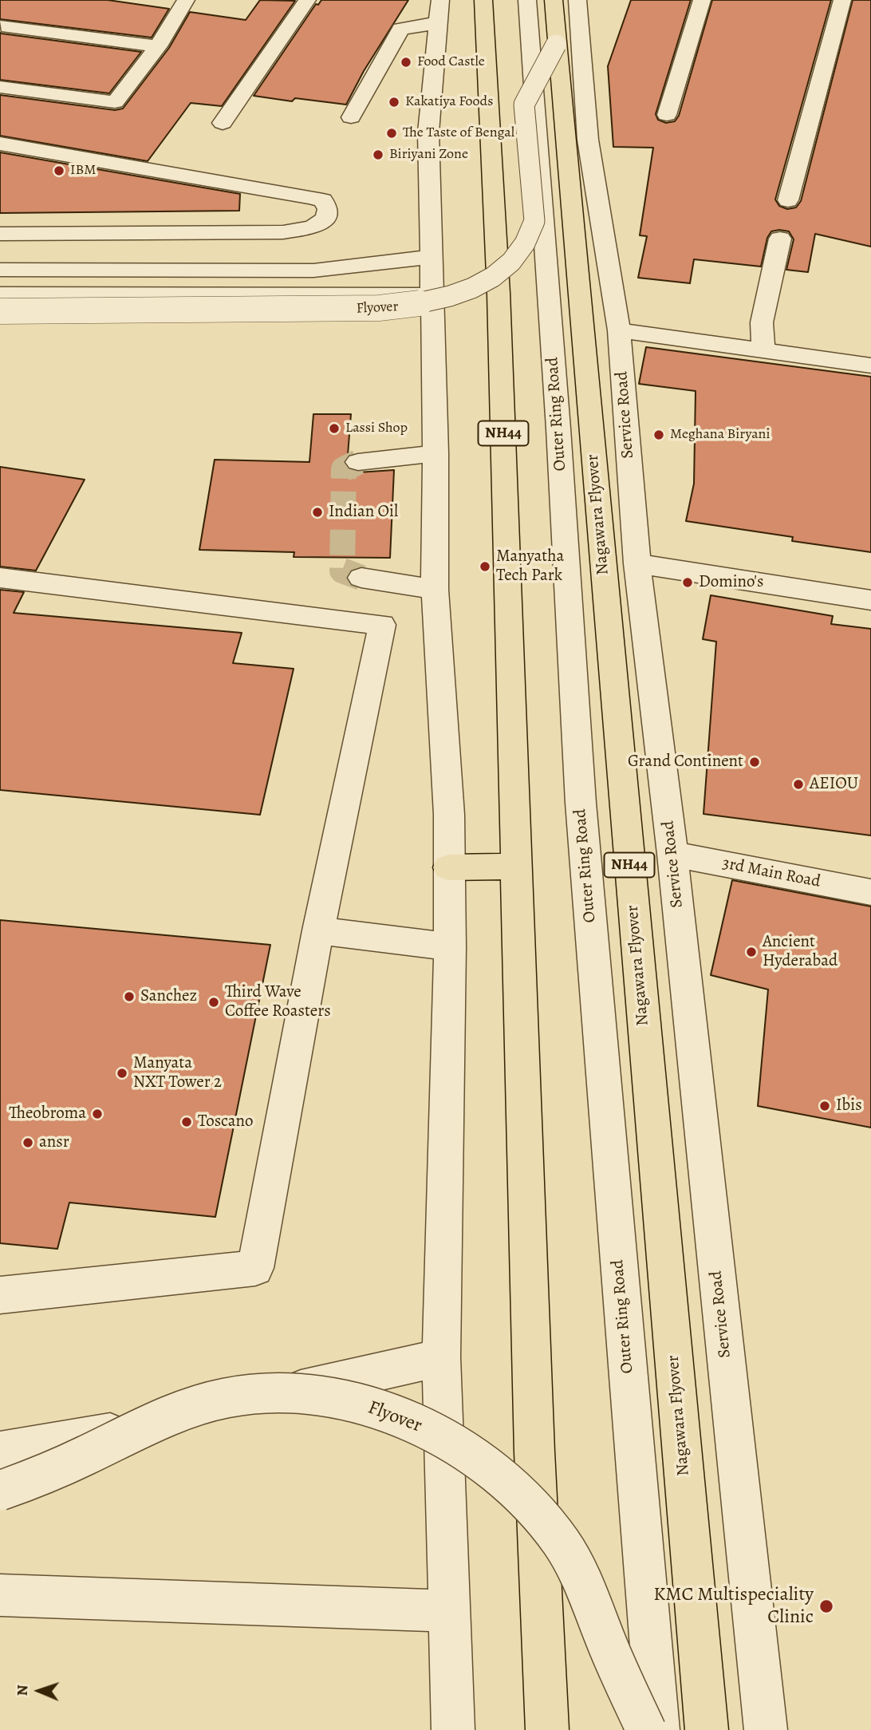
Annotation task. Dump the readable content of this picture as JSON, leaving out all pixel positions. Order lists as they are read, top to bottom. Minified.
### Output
{"streets":{"highway":["NH44","Nagawara Flyover"],"street":["Flyover","Outer Ring Road","Service Road","3rd Main Road"]},"crossings":[["Flyover","Nagawara Flyover"],["Service Road","3rd Main Road"]],"places":["Food Castle","Kakatiya Foods","The Taste of Bengal","Biriyani Zone","IBM","Lassi Shop","Meghana Biryani","Indian Oil","Manyatha Tech Park","Domino's","Grand Continent","AEIOU","Ancient Hyderabad","Sanchez","Third Wave Coffee Roasters","Manyata NXT Tower 2","Ibis","Theobroma","Toscano","ansr","KMC Multispeciality Clinic"],"north":"left"}
